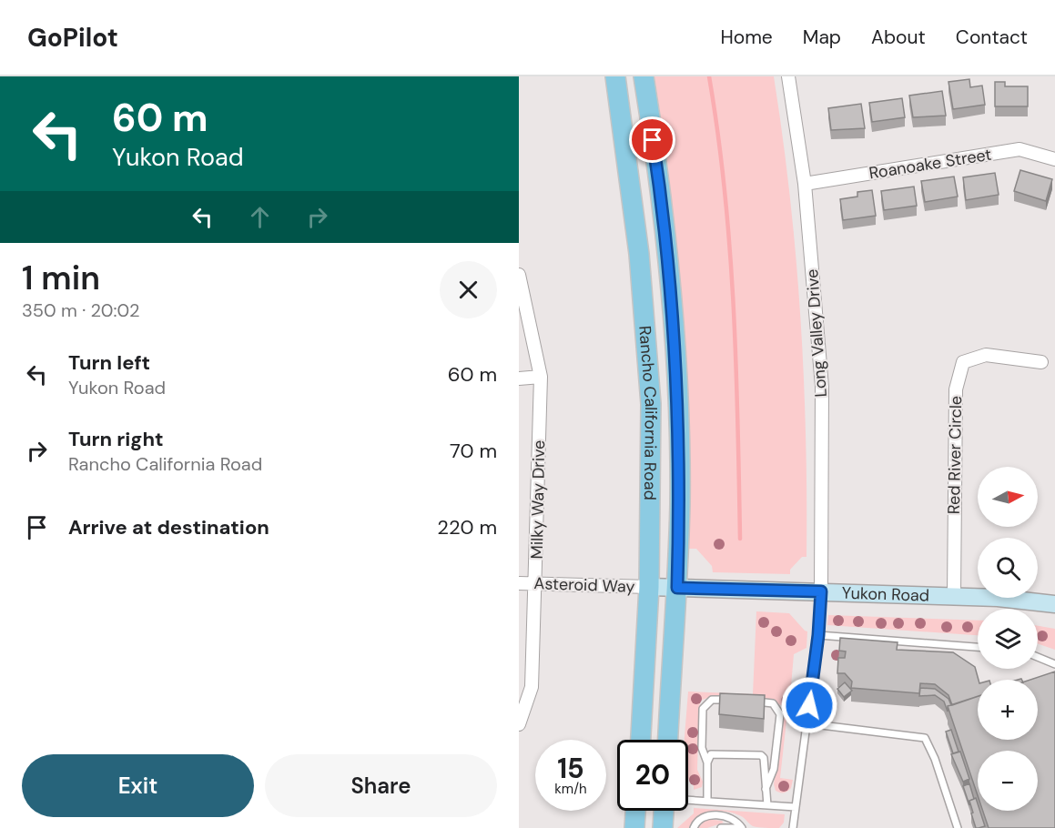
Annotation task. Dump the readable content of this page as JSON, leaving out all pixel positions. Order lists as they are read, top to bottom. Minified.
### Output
{"streets":{"main road":["Rancho California Road"],"street":["Roanoake Street","Long Valley Drive","Red River Circle","Milky Way Drive","Asteroid Way","Yukon Road"]},"crossings":[["Roanoake Street","Long Valley Drive"],["Long Valley Drive","Yukon Road"],["Rancho California Road","Asteroid Way"],["Rancho California Road","Yukon Road"],["Red River Circle","Yukon Road"],["Milky Way Drive","Asteroid Way"],["Asteroid Way","Yukon Road"]],"north":"right","page":{"header":"GoPilot","nav":["Home","Map","About","Contact"],"turn":["60 m","Yukon Road"],"heading":["1 min","350 m · 20:02"],"list":[{"name":"Turn left","note":"Yukon Road","value":"60 m"},{"name":"Turn right","note":"Rancho California Road","value":"70 m"},{"name":"Arrive at destination","value":"220 m"}],"map_buttons":["+","−"],"speed":"15 km/h","limit":"20","buttons":["Exit","Share"]}}
